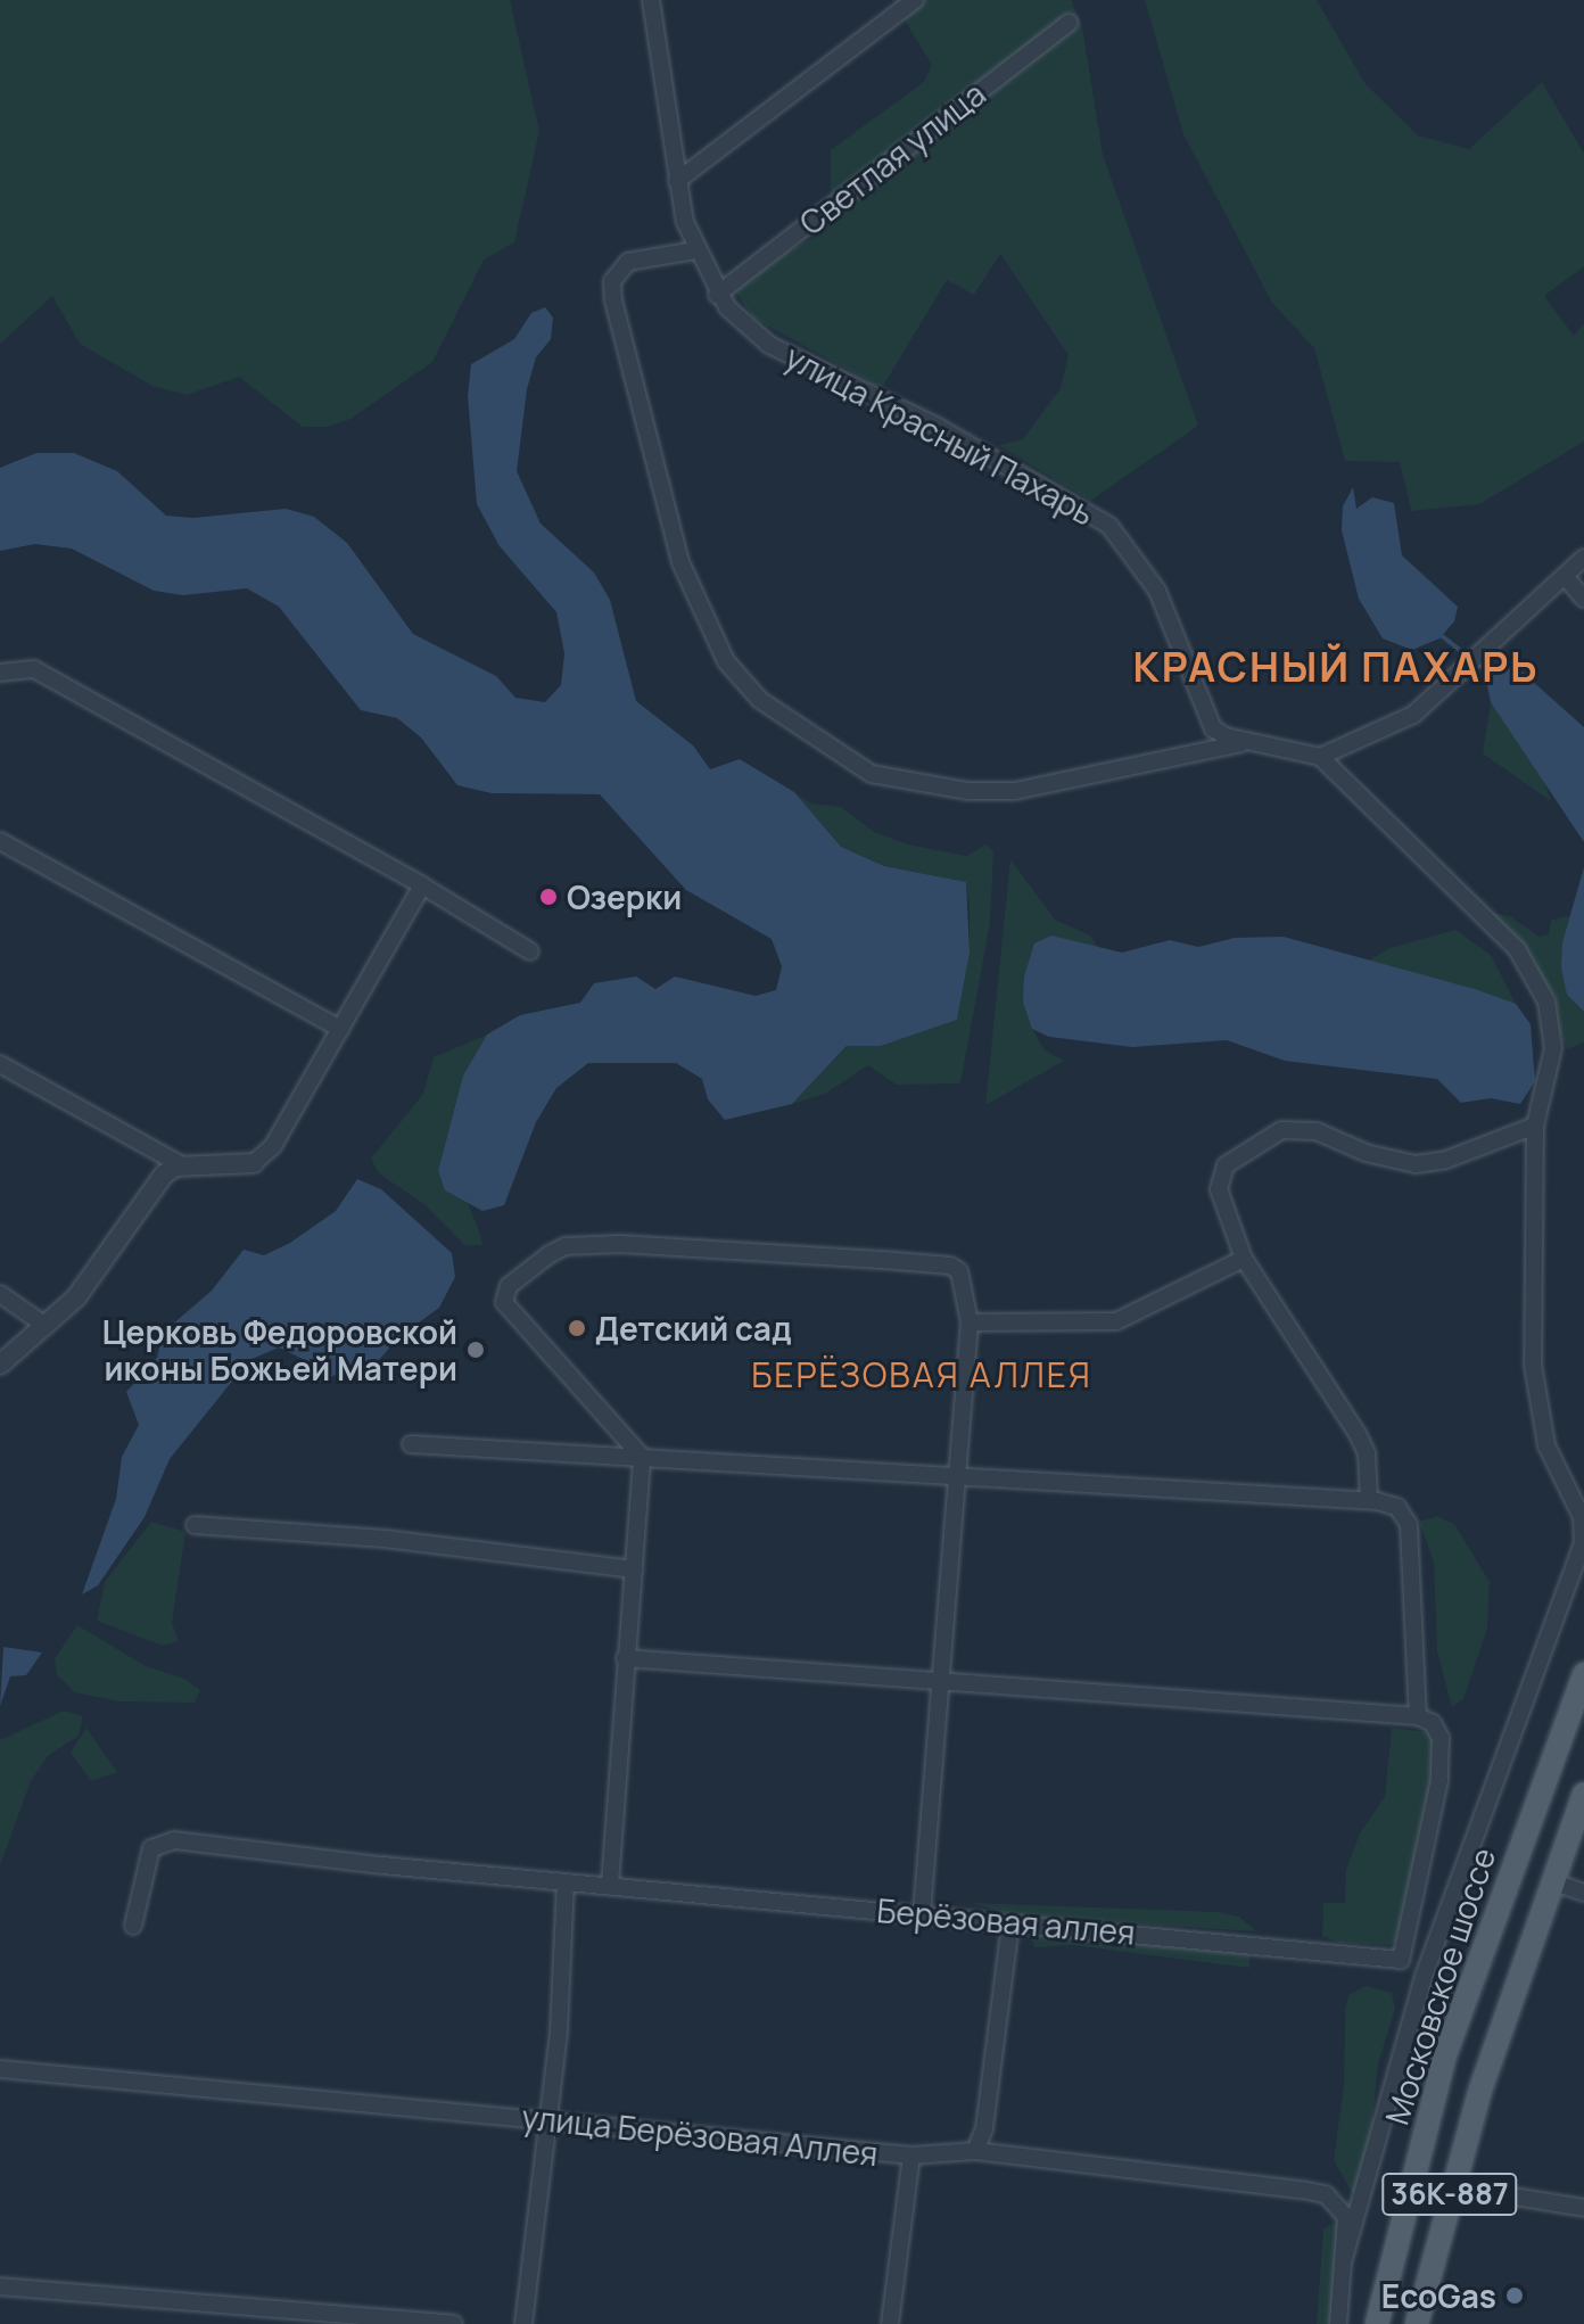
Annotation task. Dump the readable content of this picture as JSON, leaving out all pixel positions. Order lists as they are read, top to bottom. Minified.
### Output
{"streets":{"main road":["Московское шоссе","36К-887"],"street":["Светлая улица","улица Красный Пахарь","Берёзовая аллея","улица Берёзовая Аллея"]},"crossings":[["Светлая улица","улица Красный Пахарь"]],"districts":["КРАСНЫЙ ПАХАРЬ","БЕРЁЗОВАЯ АЛЛЕЯ"],"places":["Озерки","Детский сад","Церковь Федоровской иконы Божьей Матери","EcoGas"]}
